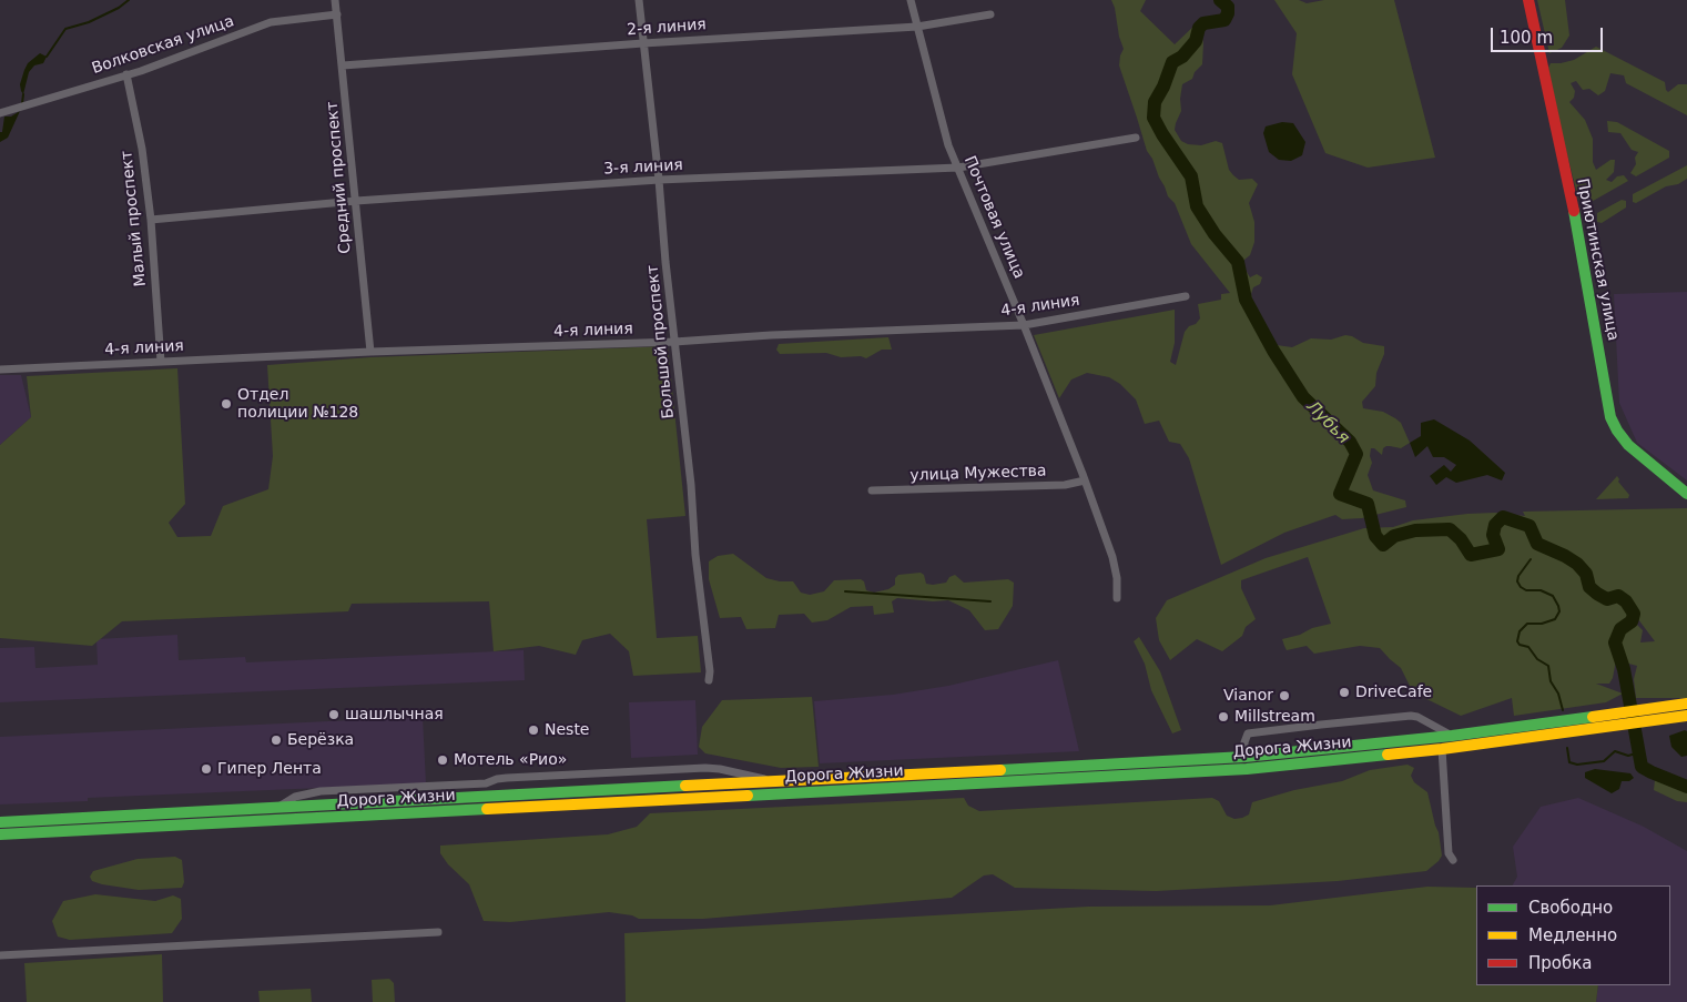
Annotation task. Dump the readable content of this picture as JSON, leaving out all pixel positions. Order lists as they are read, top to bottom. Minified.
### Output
{"streets":{"main road":["Приютинская улица","Дорога Жизни"],"street":["2-я линия","Волковская улица","3-я линия","Средний проспект","Почтовая улица","Малый проспект","4-я линия","Большой проспект","улица Мужества"]},"crossings":[["2-я линия","Средний проспект"],["2-я линия","Почтовая улица"],["2-я линия","Большой проспект"],["Волковская улица","Средний проспект"],["Волковская улица","Малый проспект"],["3-я линия","Средний проспект"],["3-я линия","Почтовая улица"],["3-я линия","Малый проспект"],["3-я линия","Большой проспект"],["Средний проспект","4-я линия"],["Почтовая улица","4-я линия"],["Почтовая улица","улица Мужества"],["Малый проспект","4-я линия"],["4-я линия","Большой проспект"]],"water":["Лубья"],"places":["Отдел полиции №128","DriveCafe","Vianor","шашлычная","Millstream","Neste","Берёзка","Мотель «Рио»","Гипер Лента"],"legend":["Свободно","Медленно","Пробка"],"scale_bar":"100 m"}
